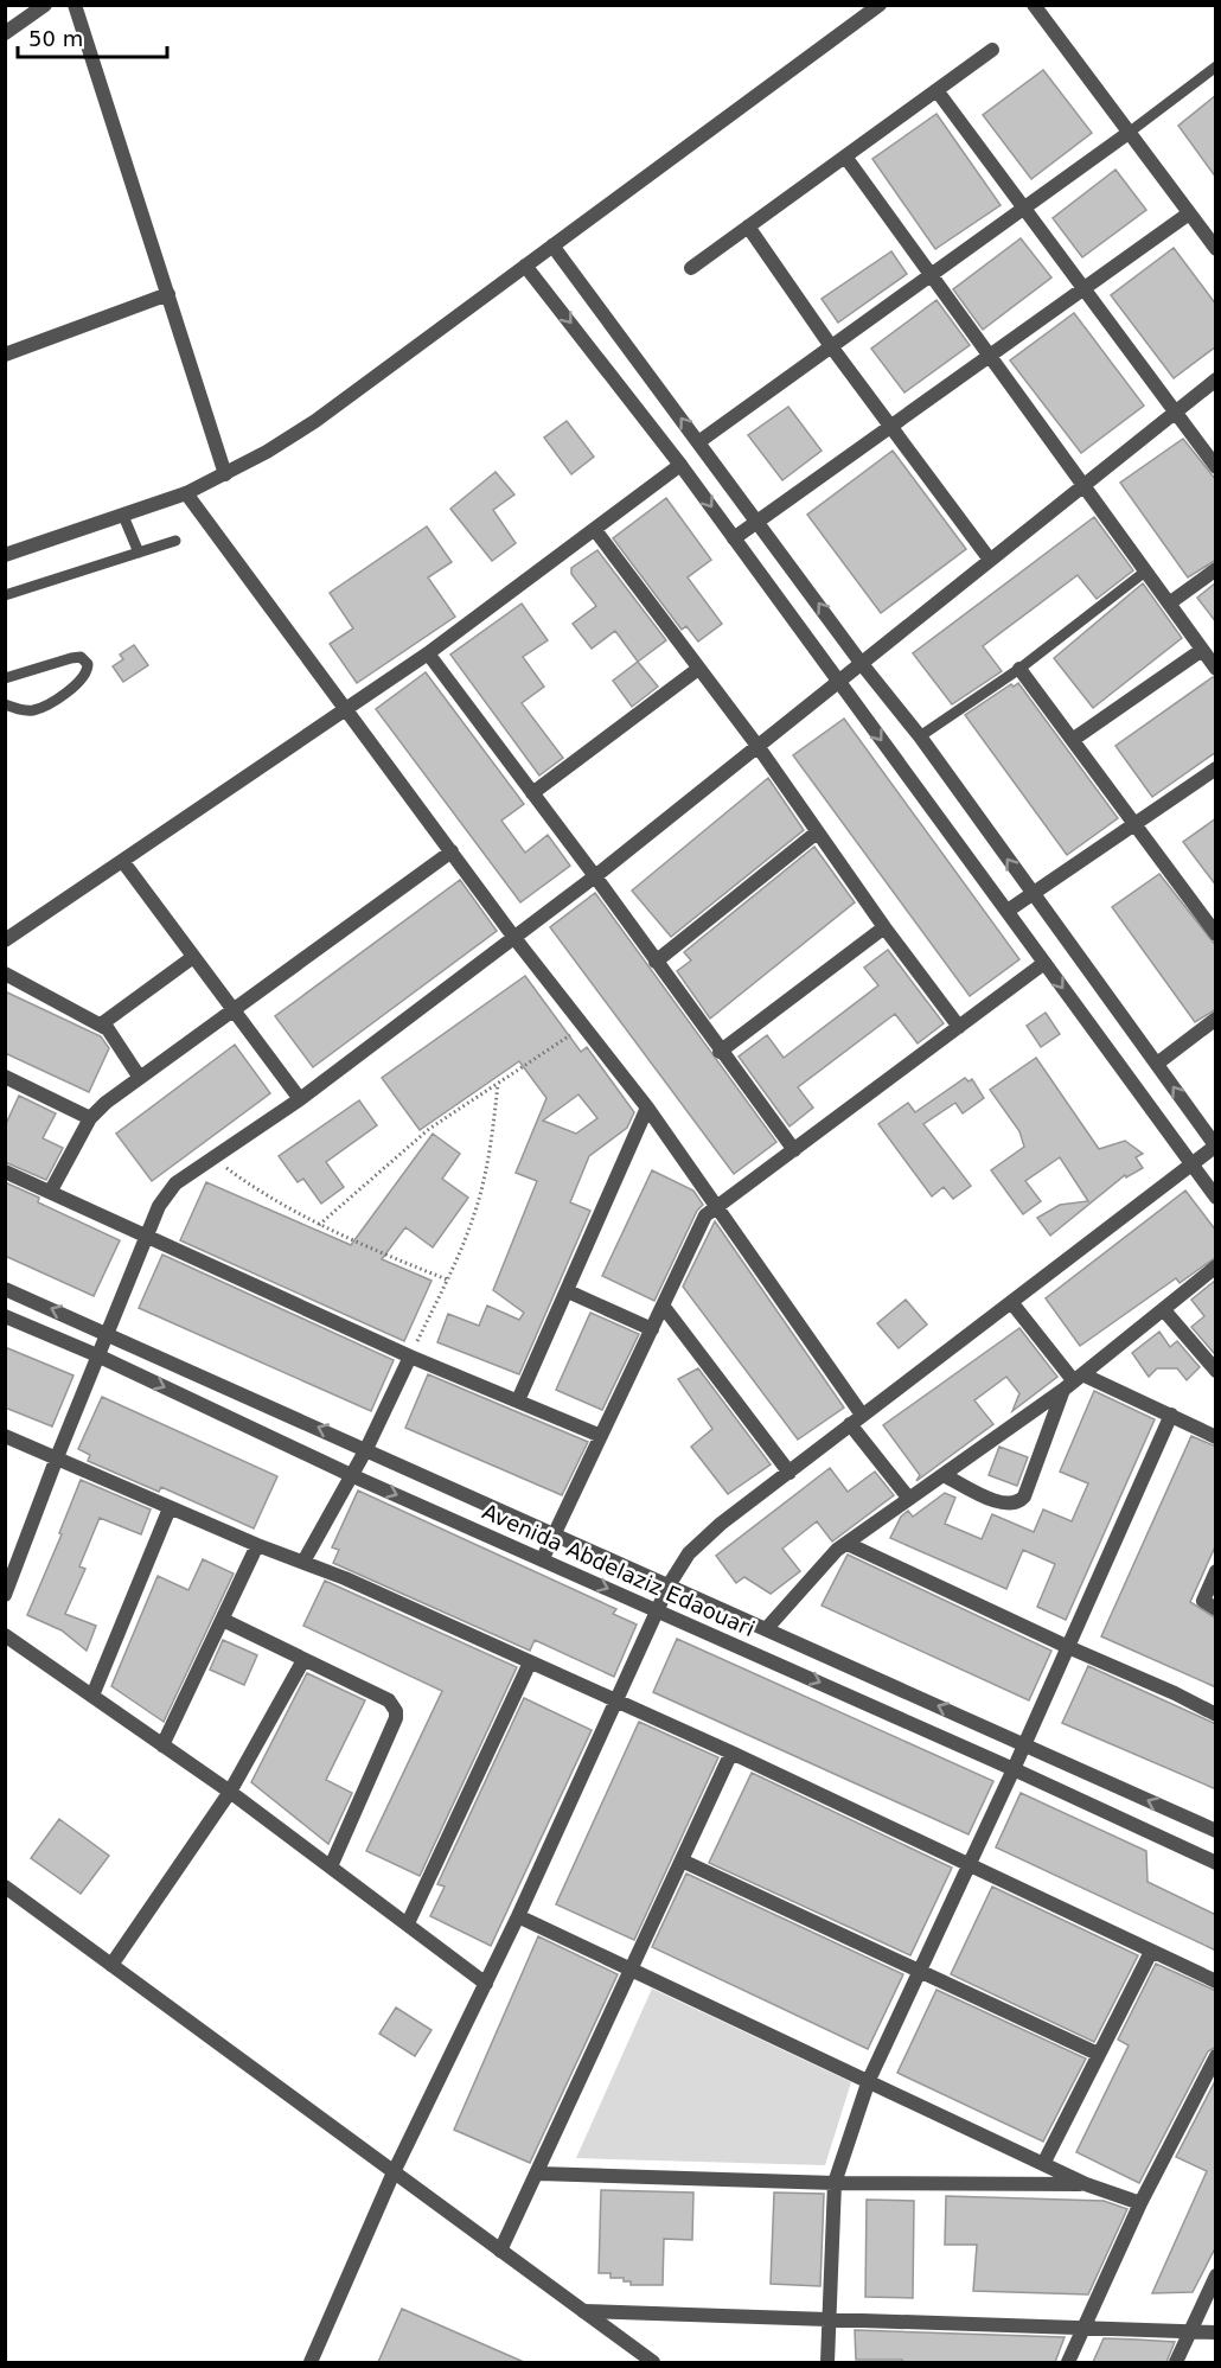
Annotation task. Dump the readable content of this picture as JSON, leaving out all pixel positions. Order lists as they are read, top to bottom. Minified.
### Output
{"streets":{"street":["Avenida Abdelaziz Edaouari"]},"scale_bar":"50 m"}
